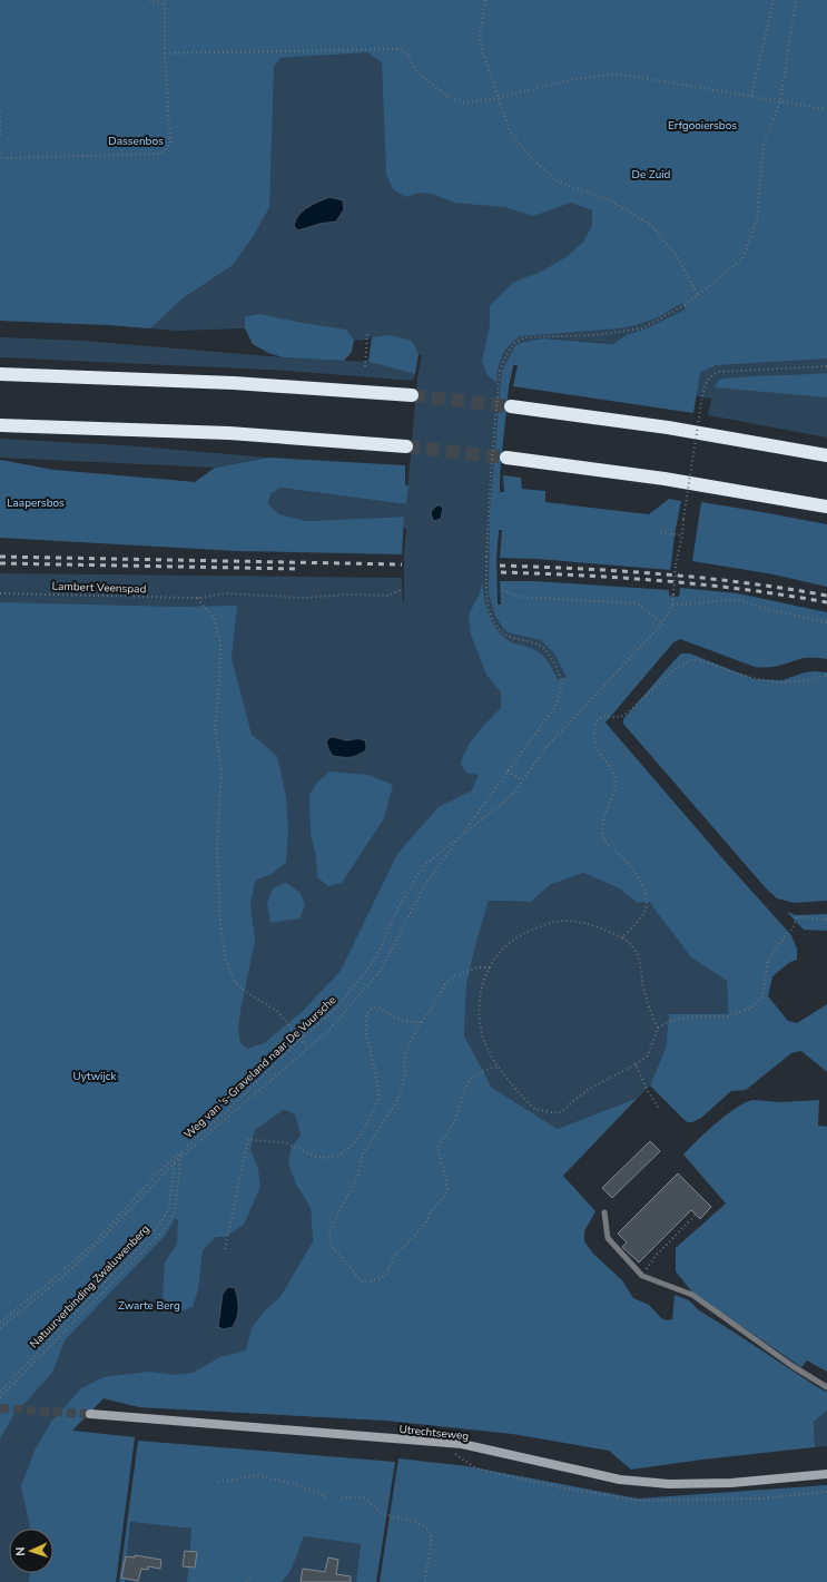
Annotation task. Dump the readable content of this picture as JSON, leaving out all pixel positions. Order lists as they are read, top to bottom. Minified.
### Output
{"streets":{"main road":["Utrechtseweg"],"path":["Lambert Veenspad","Weg van 's-Graveland naar De Vuursche","Natuurverbinding Zwaluwenberg"]},"crossings":[["Weg van 's-Graveland naar De Vuursche","Natuurverbinding Zwaluwenberg"]],"parks":["Erfgooiersbos","Dassenbos","De Zuid","Laapersbos","Uytwijck","Zwarte Berg"],"north":"left"}
